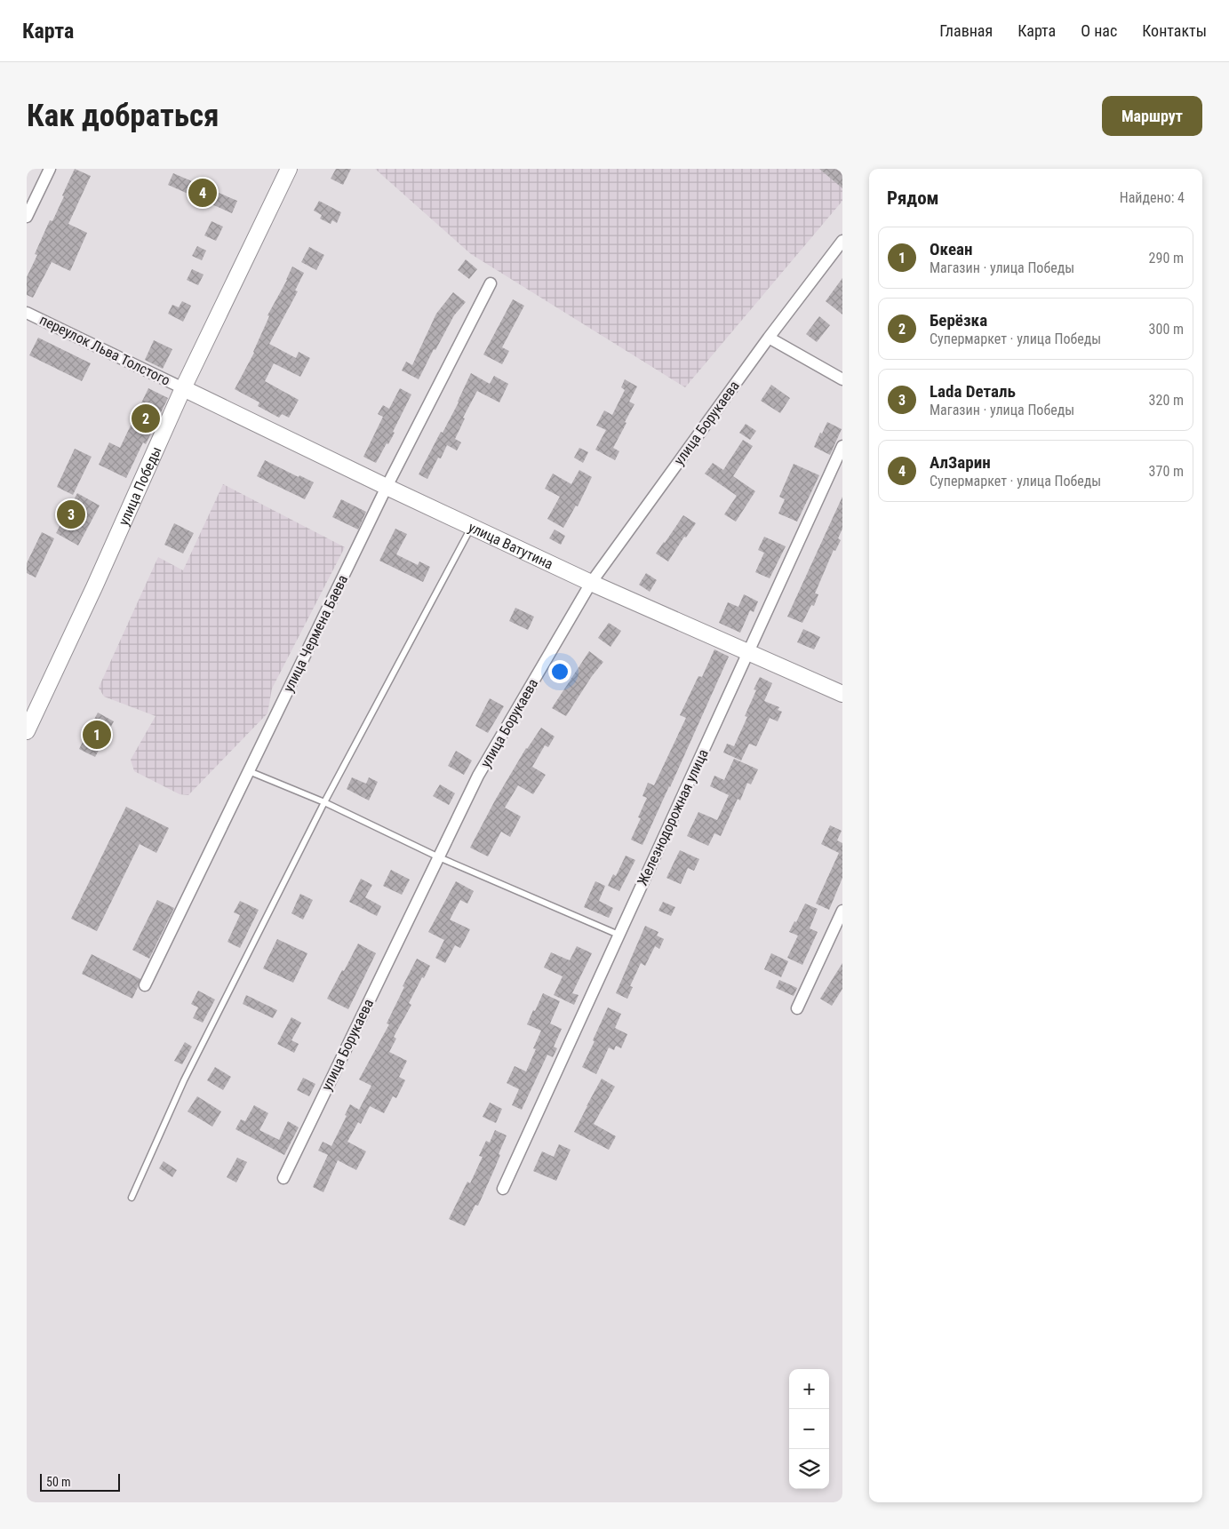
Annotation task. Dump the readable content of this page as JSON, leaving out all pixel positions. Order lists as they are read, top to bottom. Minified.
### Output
{"streets":{"street":["переулок Льва Толстого","улица Борукаева","улица Победы","улица Ватутина","улица Чермена Баева","Железнодорожная улица"]},"crossings":[["переулок Льва Толстого","улица Победы"],["переулок Льва Толстого","улица Ватутина"],["улица Борукаева","улица Ватутина"],["улица Победы","улица Ватутина"],["улица Ватутина","улица Чермена Баева"],["улица Ватутина","Железнодорожная улица"]],"scale_bar":"50 m","page":{"header":"Карта","nav":["Главная","Карта","О нас","Контакты"],"buttons":"Маршрут","title":"Как добраться","heading":["Рядом","Найдено: 4"],"pins":["4","2","3","1"],"list":[{"mark":"1","name":"Океан","note":"Магазин · улица Победы","value":"290 m"},{"mark":"2","name":"Берёзка","note":"Супермаркет · улица Победы","value":"300 m"},{"mark":"3","name":"Lada Dеталь","note":"Магазин · улица Победы","value":"320 m"},{"mark":"4","name":"АлЗарин","note":"Супермаркет · улица Победы","value":"370 m"}],"map_buttons":["+","−"],"scale":"50 m"}}
